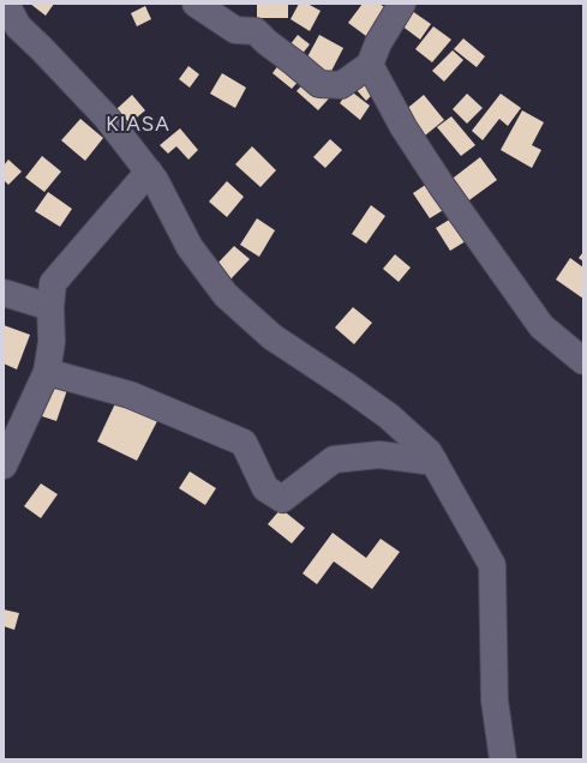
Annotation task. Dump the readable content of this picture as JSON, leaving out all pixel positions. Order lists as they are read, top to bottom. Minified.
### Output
{"districts":["KIASA"]}
